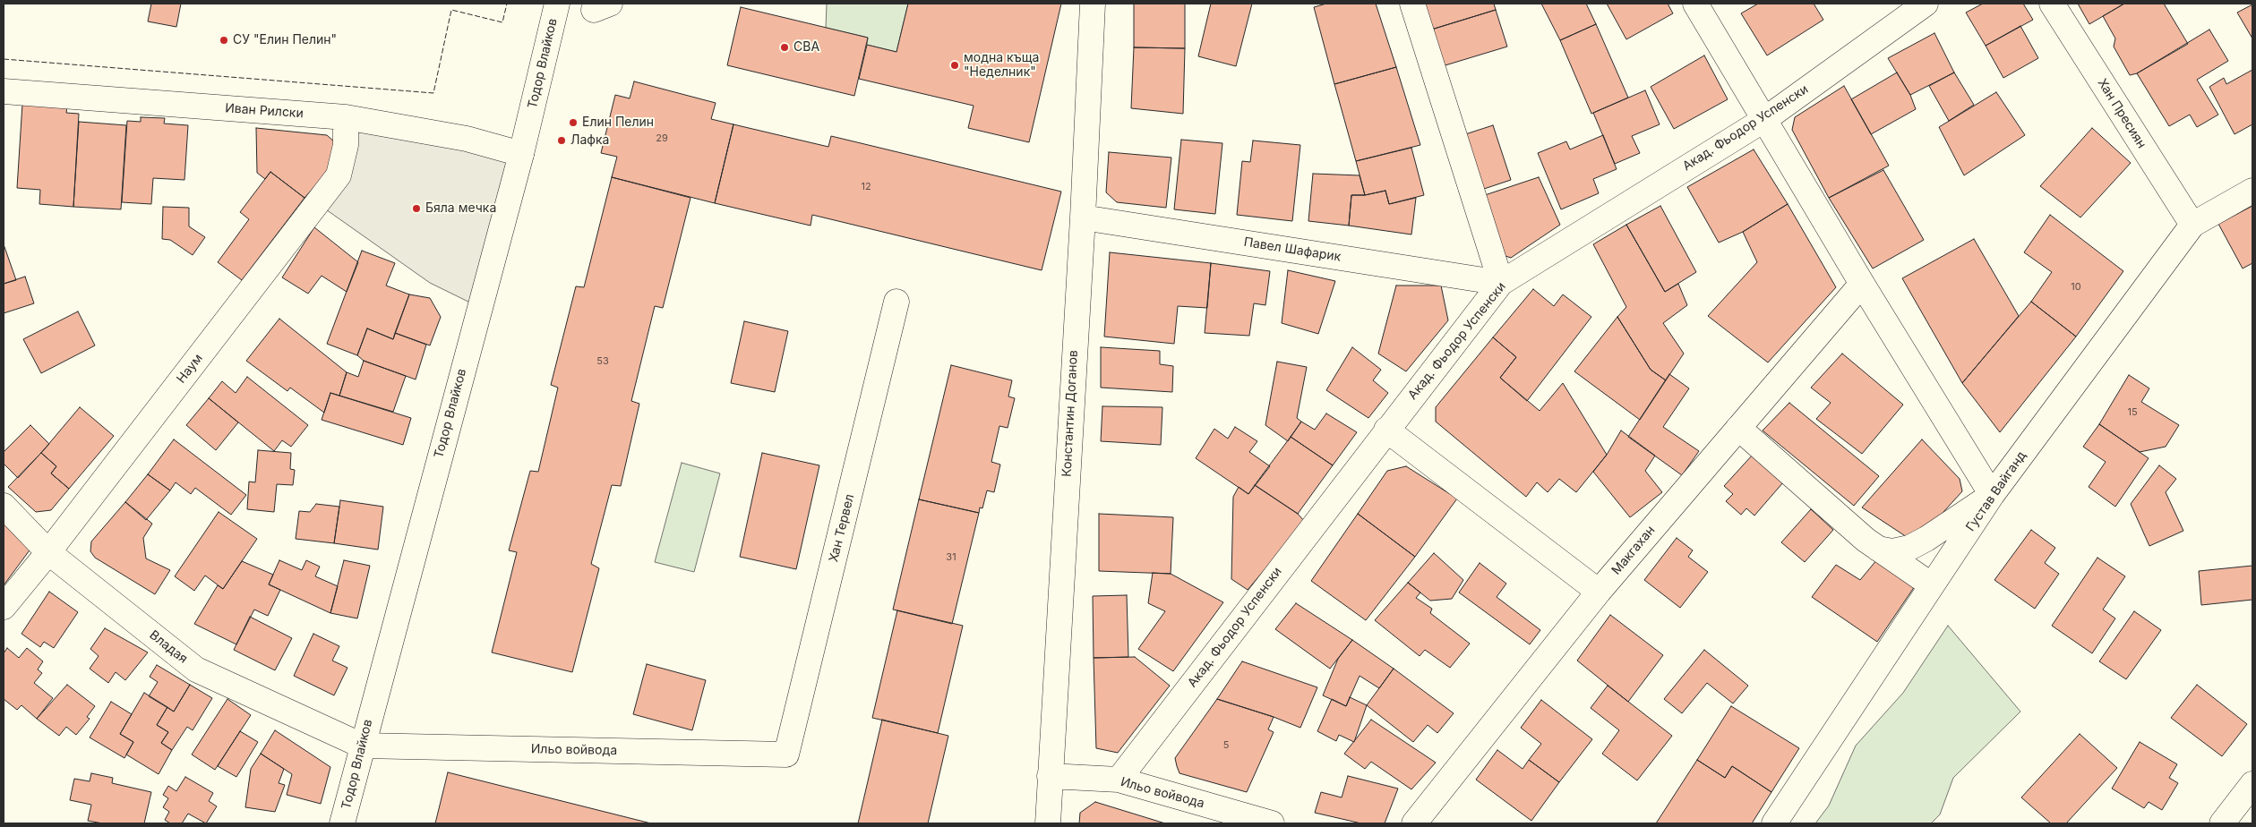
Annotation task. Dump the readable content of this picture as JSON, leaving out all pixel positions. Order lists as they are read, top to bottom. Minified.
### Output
{"streets":{"street":["Тодор Влайков","Иван Рилски","Хан Пресиян","Акад. Фьодор Успенски","Павел Шафарик","Наум","Константин Доганов","Густав Вайганд","Хан Тервел","Макгахан","Владая","Ильо войвода"]},"crossings":[["Тодор Влайков","Иван Рилски"],["Тодор Влайков","Владая"],["Тодор Влайков","Ильо войвода"],["Иван Рилски","Наум"],["Хан Пресиян","Густав Вайганд"],["Акад. Фьодор Успенски","Павел Шафарик"],["Акад. Фьодор Успенски","Ильо войвода"],["Павел Шафарик","Константин Доганов"],["Наум","Владая"],["Константин Доганов","Ильо войвода"],["Хан Тервел","Ильо войвода"],["Владая","Ильо войвода"]],"places":["СУ \"Елин Пелин\"","CBA","модна къща \"Неделник\"","Елин Пелин","Лафка","Бяла мечка"],"house_numbers":["29","12","10","53","15","31","5"]}
